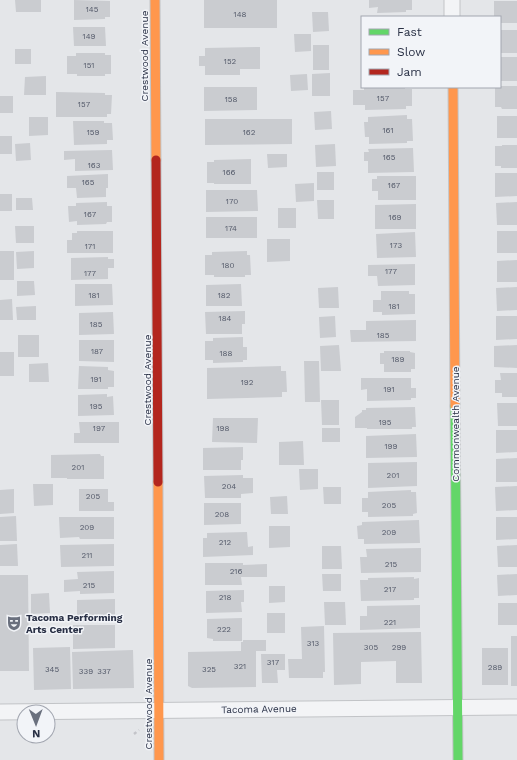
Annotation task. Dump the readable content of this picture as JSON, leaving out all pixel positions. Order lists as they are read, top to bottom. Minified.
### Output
{"streets":{"street":["Crestwood Avenue","Commonwealth Avenue","Tacoma Avenue"]},"crossings":[["Crestwood Avenue","Tacoma Avenue"],["Commonwealth Avenue","Tacoma Avenue"]],"places":{"theatre":["Tacoma Performing Arts Center"]},"house_numbers":["145","148","149","152","151","157","158","157","161","159","162","165","163","166","165","167","170","167","169","174","173","171","180","177","177","181","182","181","184","185","185","187","188","189","191","192","191","195","195","197","198","199","201","201","204","205","205","208","209","209","212","211","215","216","215","217","218","221","222","313","305","299","317","321","289","345","325","339","337"],"legend":["Fast","Slow","Jam"],"north":"bottom"}
